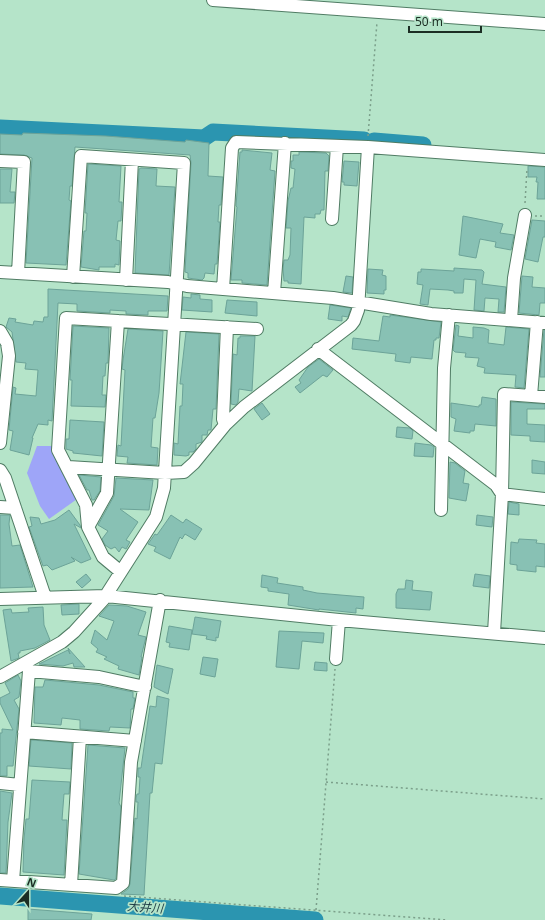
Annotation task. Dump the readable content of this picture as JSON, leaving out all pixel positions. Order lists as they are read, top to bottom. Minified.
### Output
{"water":["大井川"],"scale_bar":"50 m","north":"top"}
